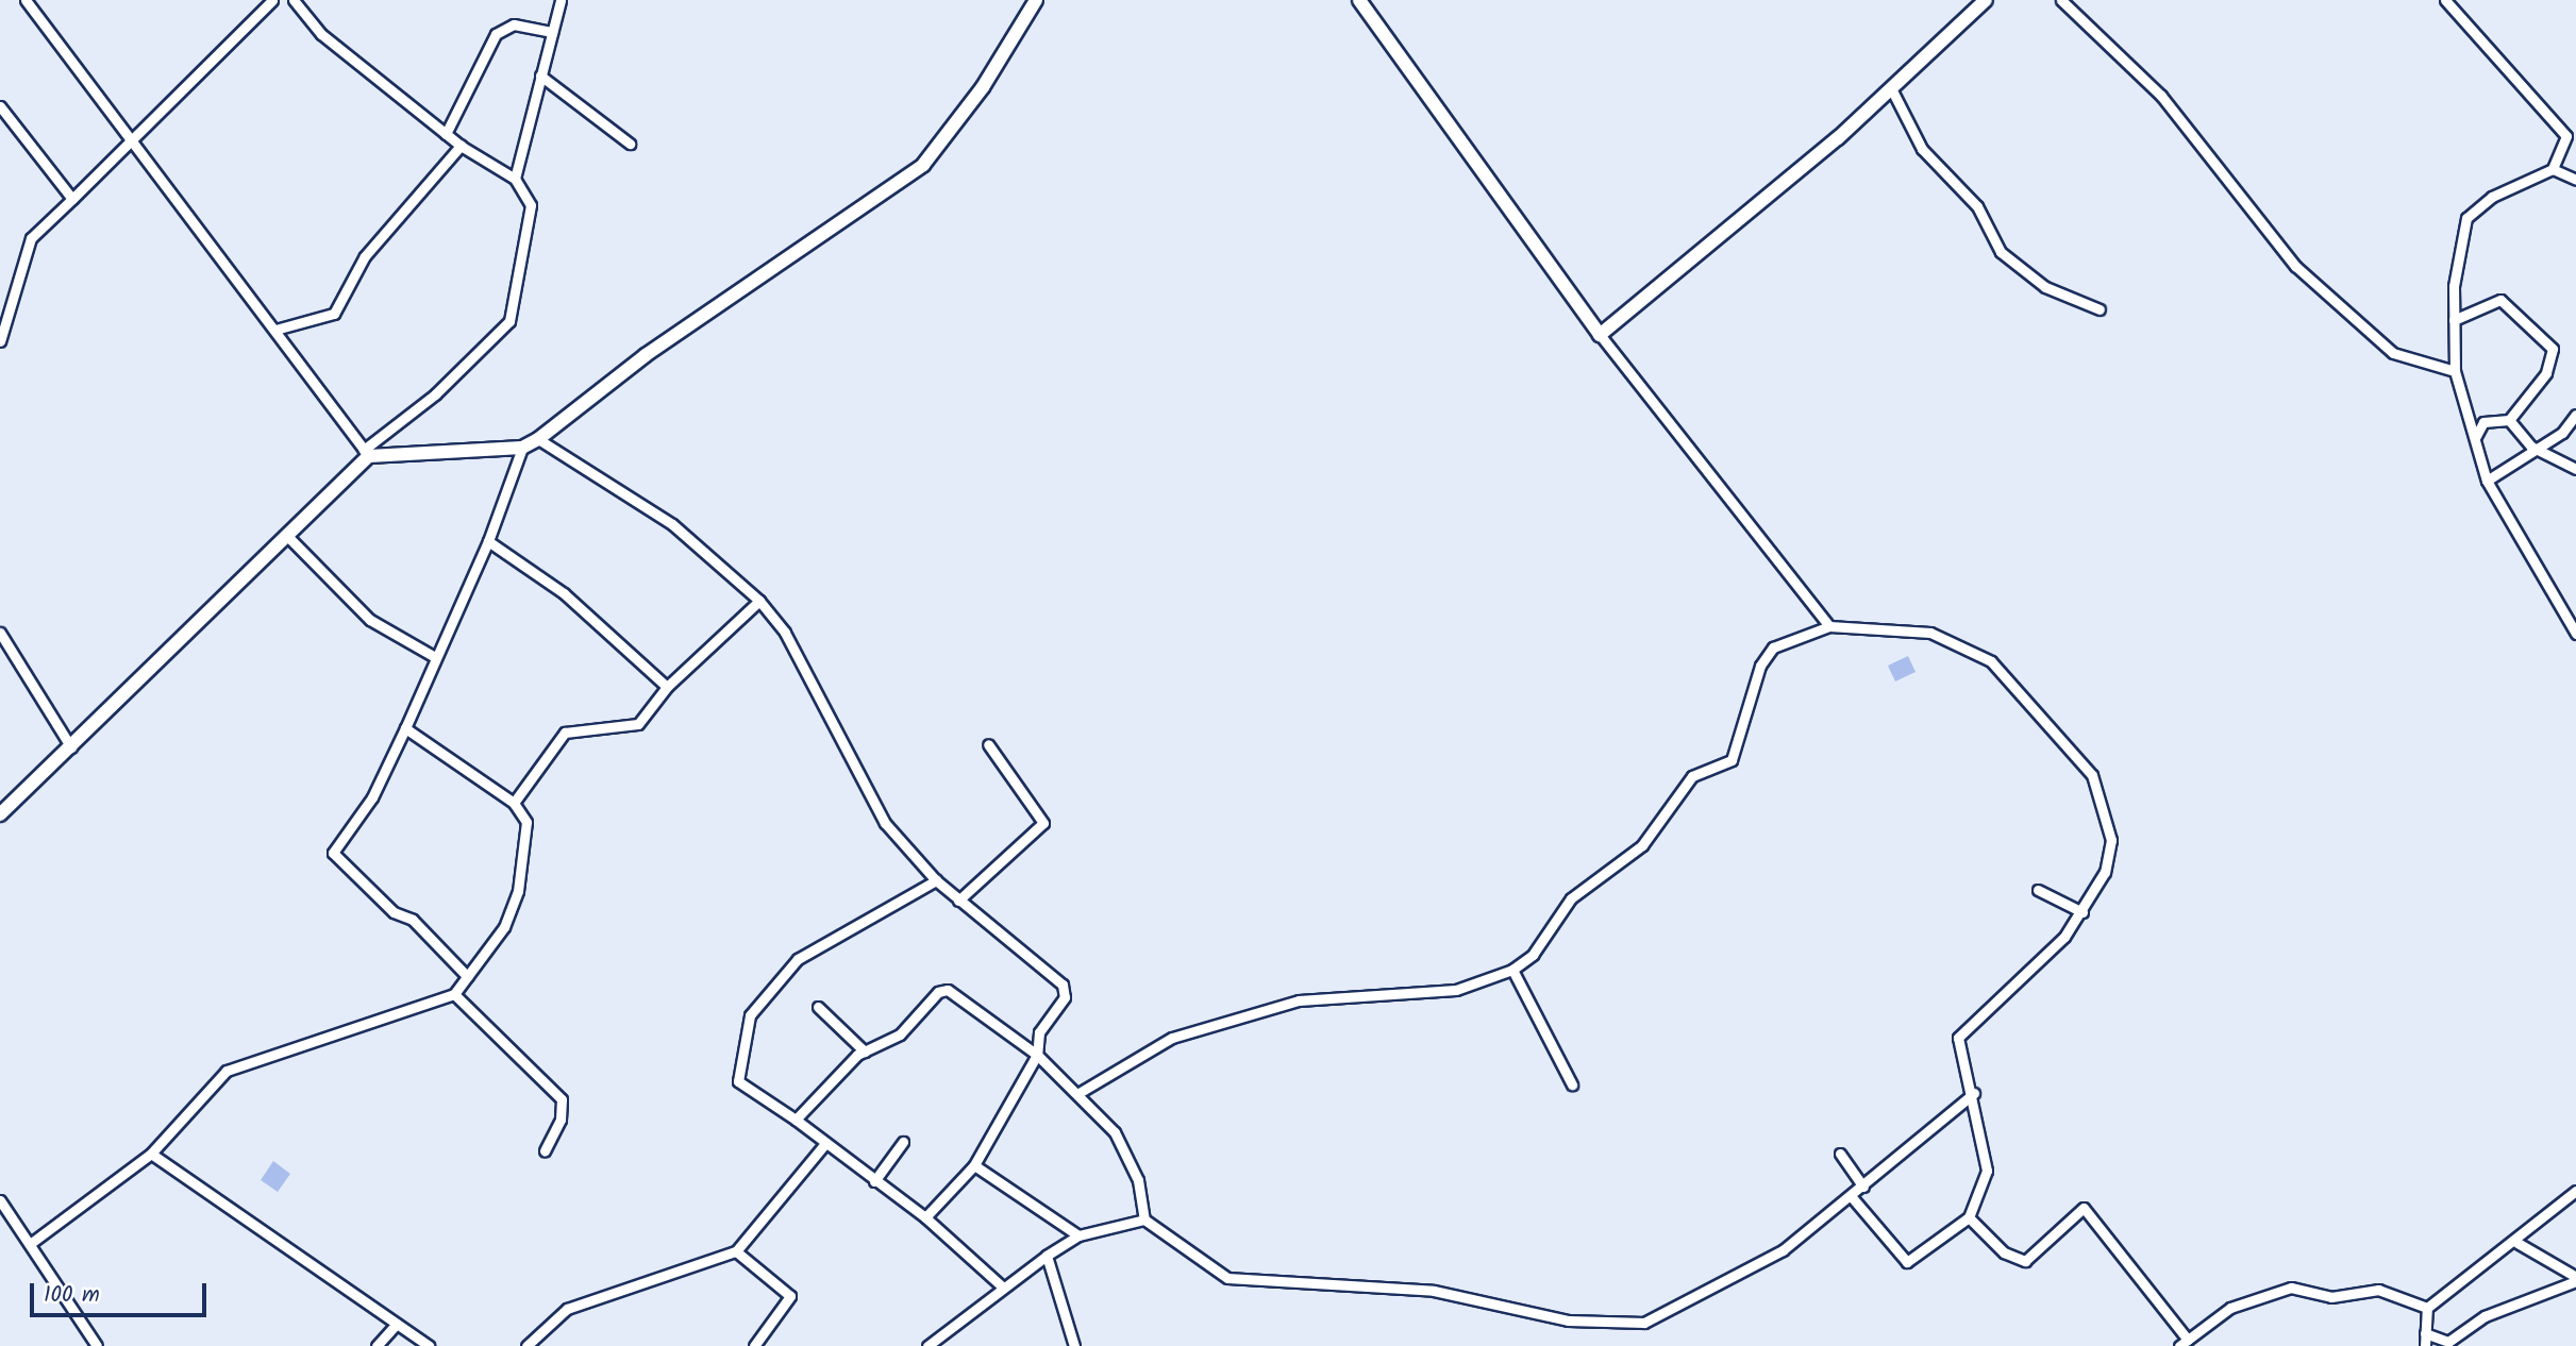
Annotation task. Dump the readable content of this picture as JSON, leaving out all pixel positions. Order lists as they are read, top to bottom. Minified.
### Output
{"scale_bar":"100 m"}
